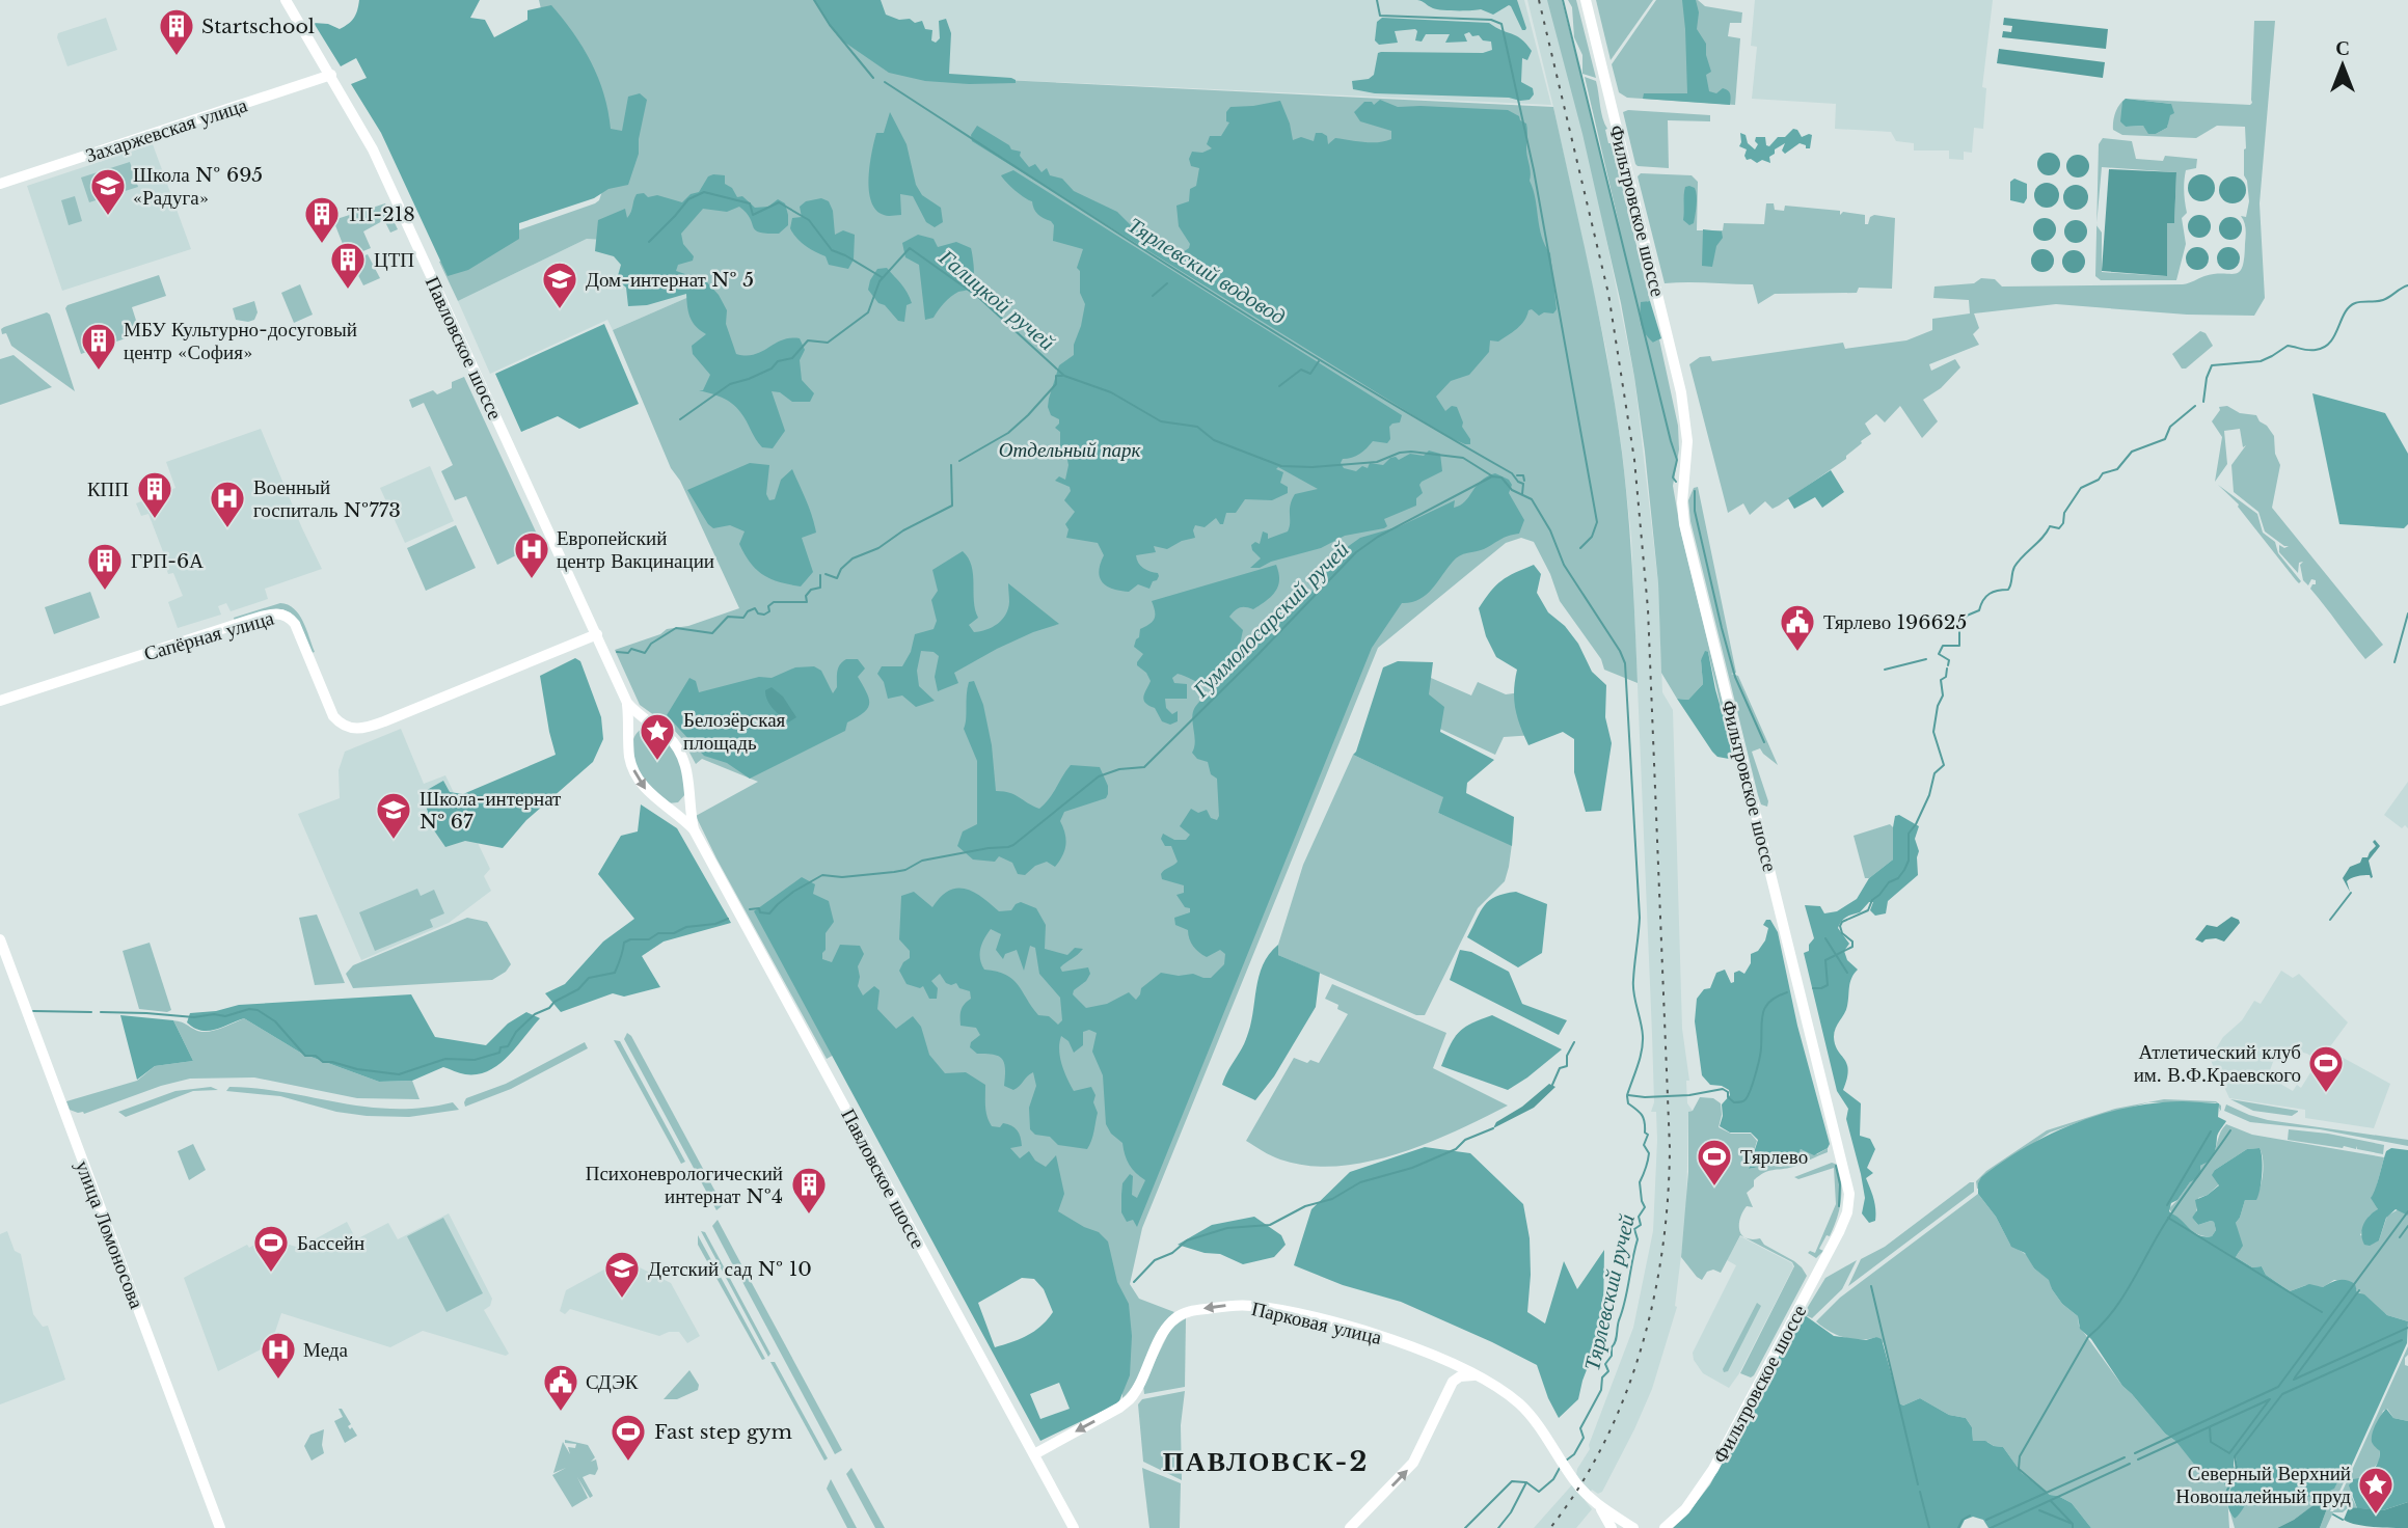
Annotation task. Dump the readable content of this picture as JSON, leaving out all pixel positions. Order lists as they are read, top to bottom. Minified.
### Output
{"streets":{"main road":["Захаржевская улица","Фильтровское шоссе","Павловское шоссе","Сапёрная улица","улица Ломоносова","Парковая улица"]},"crossings":[["Захаржевская улица","Павловское шоссе"],["Павловское шоссе","Сапёрная улица"],["Павловское шоссе","Парковая улица"]],"one_way":["Парковая улица"],"districts":["ПАВЛОВСК-2"],"water":["Тярлевский водовод","Галицкой ручей","Гуммолосарский ручей","Тярлевский ручей"],"parks":["Отдельный парк"],"places":{"building":["Startschool","ТП-218","ЦТП","МБУ Культурно-досуговый центр «София»","КПП","ГРП-6А","Психоневрологический интернат №4"],"school or university":["Школа № 695 «Радуга»","Дом-интернат № 5","Школа-интернат № 67","Детский сад № 10"],"hospital":["Военный госпиталь №773","Европейский центр Вакцинации","Меда"],"public building":["Тярлево 196625","СДЭК"],"place":["Белозёрская площадь","Северный Верхний Новошалейный пруд"],"sports":["Атлетический клуб им. В.Ф.Краевского","Тярлево","Бассейн","Fast step gym"]},"north":"top"}
